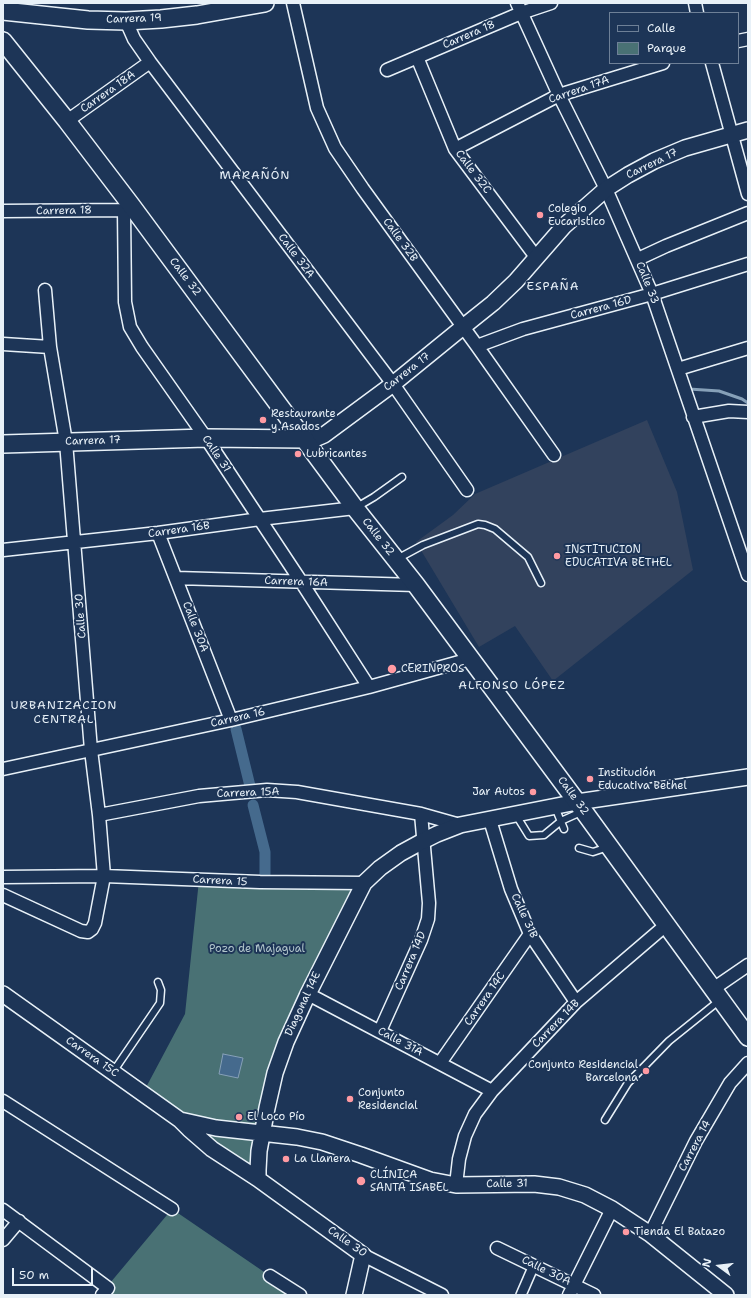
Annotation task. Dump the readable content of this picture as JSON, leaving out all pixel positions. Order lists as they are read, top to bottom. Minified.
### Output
{"streets":{"main road":["Carrera 19","Carrera 17","Calle 32"],"street":["Carrera 18","Carrera 17A","Carrera 18A","Calle 32C","Calle 32B","Calle 32A","Calle 33","Carrera 16D","Calle 31","Carrera 16B","Carrera 16A","Calle 30","Calle 30A","Carrera 16","Carrera 15A","Carrera 15","Calle 31B","Carrera 14D","Carrera 14C","Diagonal 14E","Carrera 14B","Calle 31A","Carrera 15C","Carrera 14"]},"crossings":[["Carrera 19","Calle 32A"],["Carrera 18","Calle 32C"],["Carrera 18","Calle 32"],["Carrera 18","Calle 33"],["Carrera 18","Calle 31"],["Carrera 17A","Calle 32C"],["Carrera 17A","Calle 33"],["Carrera 18A","Calle 32A"],["Carrera 18A","Calle 32"],["Carrera 17","Calle 32C"],["Carrera 17","Calle 32B"],["Carrera 17","Calle 32A"],["Carrera 17","Calle 32"],["Carrera 17","Calle 33"],["Carrera 17","Calle 31"],["Carrera 17","Calle 30"],["Calle 32B","Carrera 16D"],["Calle 32","Calle 31"],["Calle 32","Carrera 16B"],["Calle 32","Carrera 16A"],["Calle 32","Carrera 16"],["Calle 32","Carrera 15A"],["Calle 32","Carrera 14B"],["Calle 33","Carrera 16D"],["Calle 31","Carrera 16B"],["Calle 31","Carrera 16A"],["Calle 31","Carrera 16"],["Calle 31","Diagonal 14E"],["Calle 31","Carrera 14B"],["Calle 31","Carrera 15C"],["Calle 31","Carrera 14"],["Carrera 16B","Calle 30"],["Carrera 16B","Calle 30A"],["Carrera 16A","Calle 30A"],["Calle 30","Carrera 16"],["Calle 30","Carrera 15A"],["Calle 30","Carrera 15"],["Calle 30","Diagonal 14E"],["Calle 30","Carrera 15C"],["Calle 30A","Carrera 16"],["Carrera 15A","Calle 31B"],["Carrera 15A","Carrera 14D"],["Carrera 15","Diagonal 14E"],["Calle 31B","Carrera 14C"],["Calle 31B","Carrera 14B"],["Carrera 14D","Calle 31A"],["Carrera 14C","Calle 31A"],["Diagonal 14E","Calle 31A"],["Diagonal 14E","Carrera 15C"],["Carrera 14B","Calle 31A"]],"districts":["MARAÑÓN","ESPAÑA","ALFONSO LÓPEZ","URBANIZACION CENTRAL"],"parks":["Pozo de Majagual"],"places":["Colegio Eucaristico","Restaurante y Asados","Lubricantes","INSTITUCION EDUCATIVA BETHEL","CERINPROS","Institución Educativa Bethel","Jar Autos","Conjunto Residencial Barcelona","Conjunto Residencial","El Loco Pío","La Llanera","CLÍNICA SANTA ISABEL","Tienda El Batazo"],"legend":["Calle","Parque"],"scale_bar":"50 m","north":"left"}
